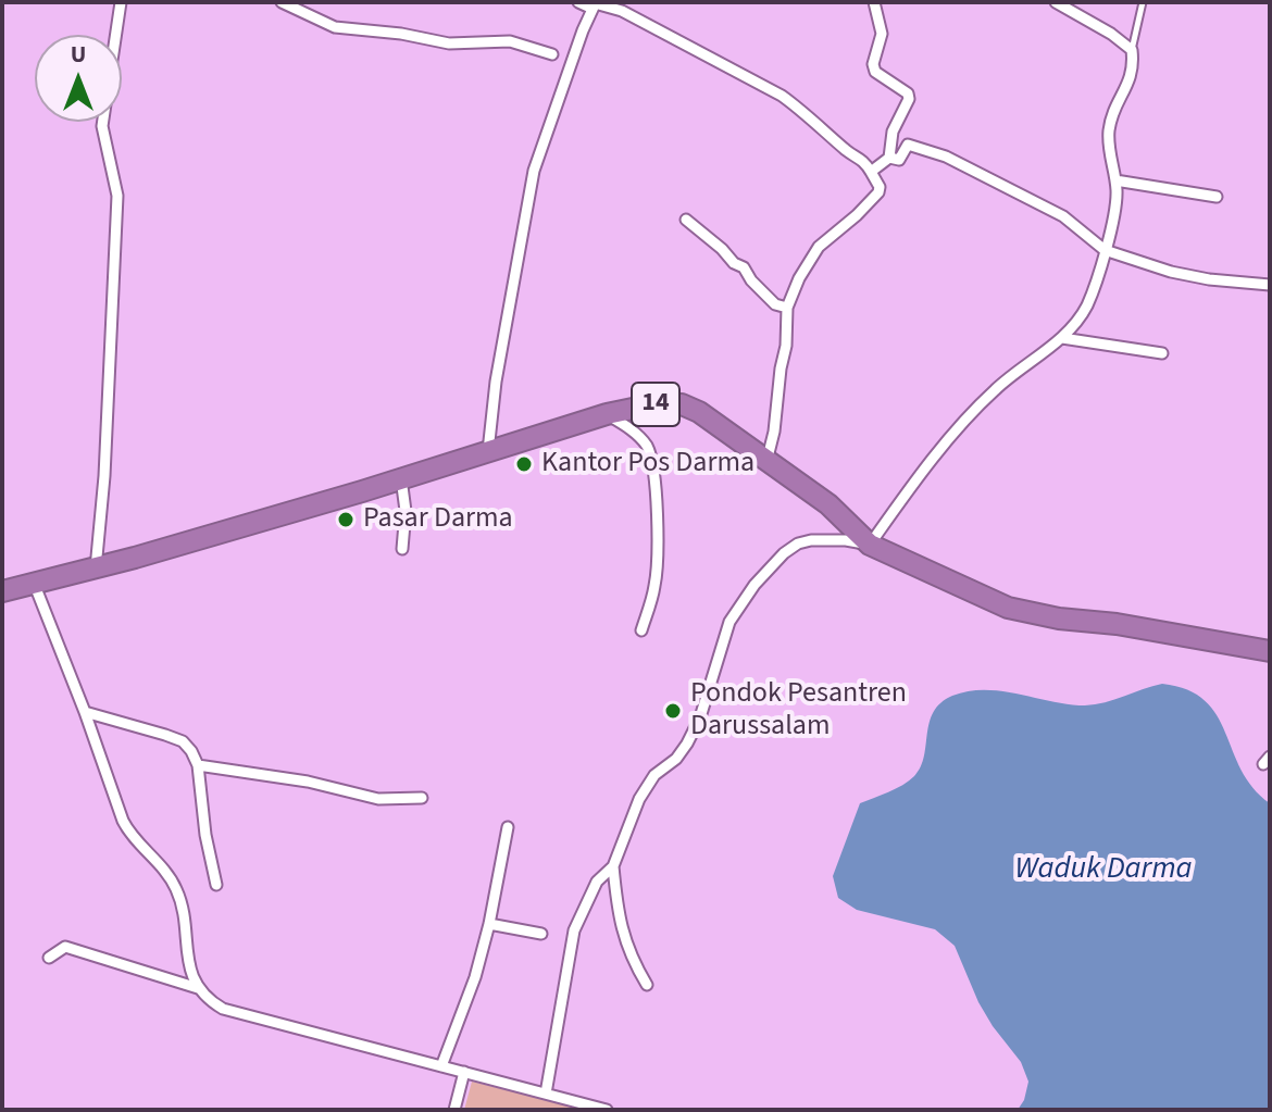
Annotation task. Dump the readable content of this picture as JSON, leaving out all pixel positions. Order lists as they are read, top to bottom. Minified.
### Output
{"streets":{"highway":["14"]},"water":["Waduk Darma"],"places":["Kantor Pos Darma","Pasar Darma","Pondok Pesantren Darussalam"],"north":"top"}
